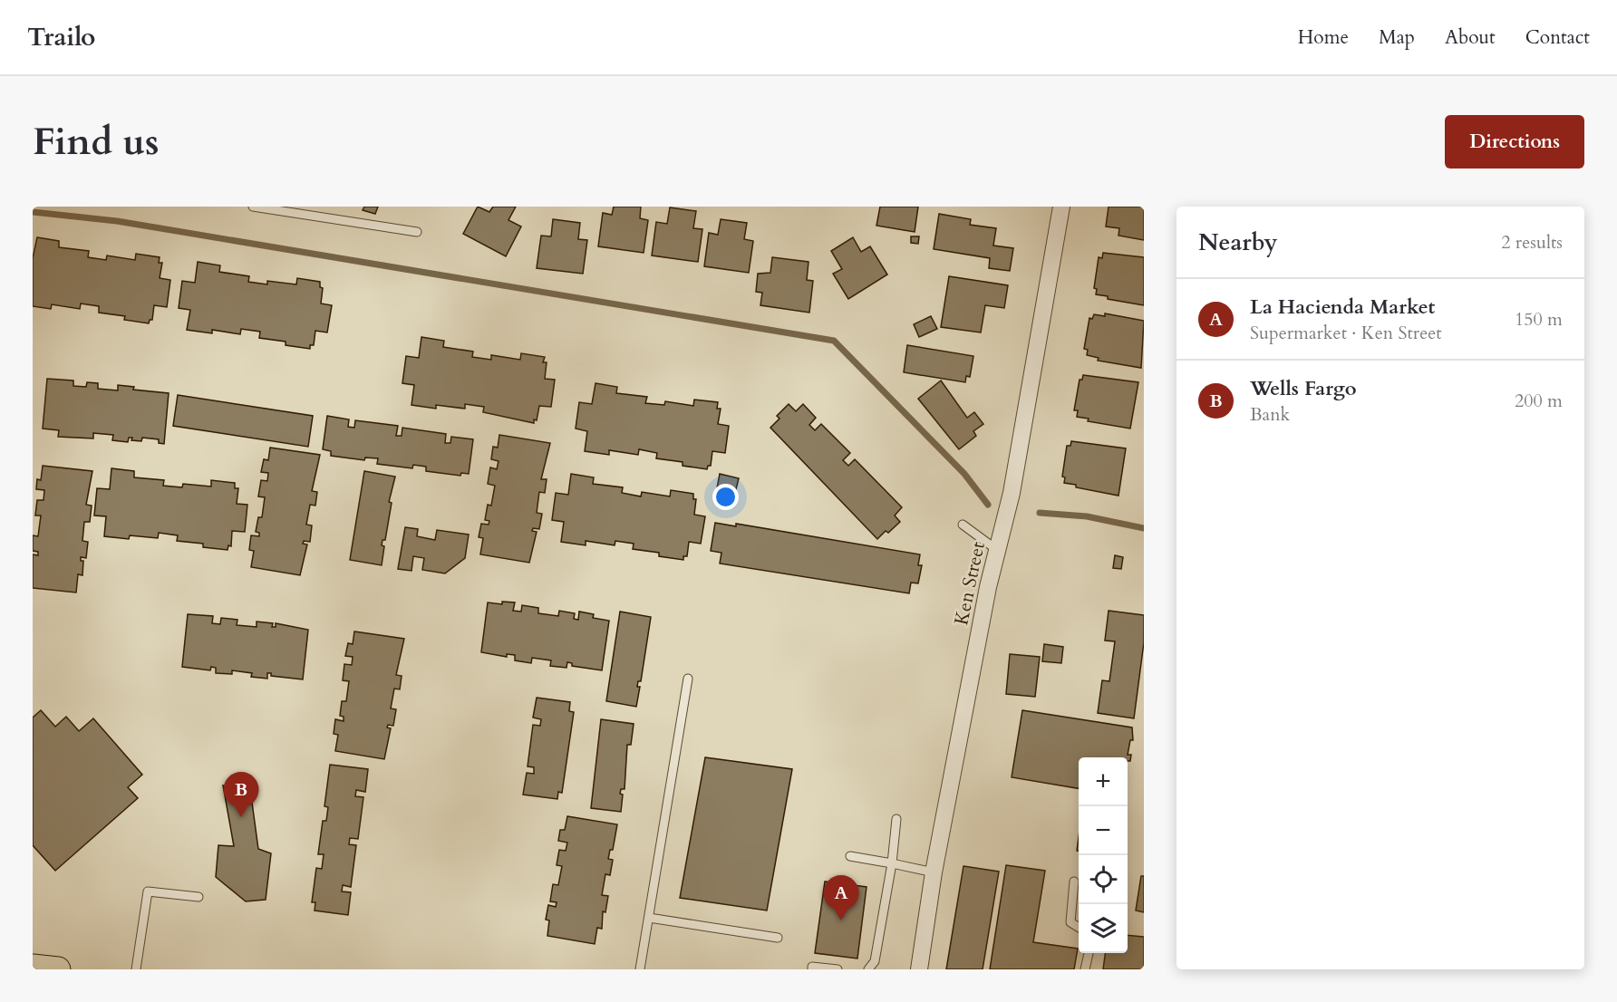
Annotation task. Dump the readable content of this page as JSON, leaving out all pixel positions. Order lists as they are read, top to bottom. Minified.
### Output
{"streets":{"street":["Ken Street"]},"page":{"header":"Trailo","nav":["Home","Map","About","Contact"],"buttons":"Directions","title":"Find us","heading":["Nearby","2 results"],"list":[{"mark":"A","name":"La Hacienda Market","note":"Supermarket · Ken Street","value":"150 m"},{"mark":"B","name":"Wells Fargo","note":"Bank","value":"200 m"}],"map_buttons":["+","−"],"pins":["B","A"]}}
